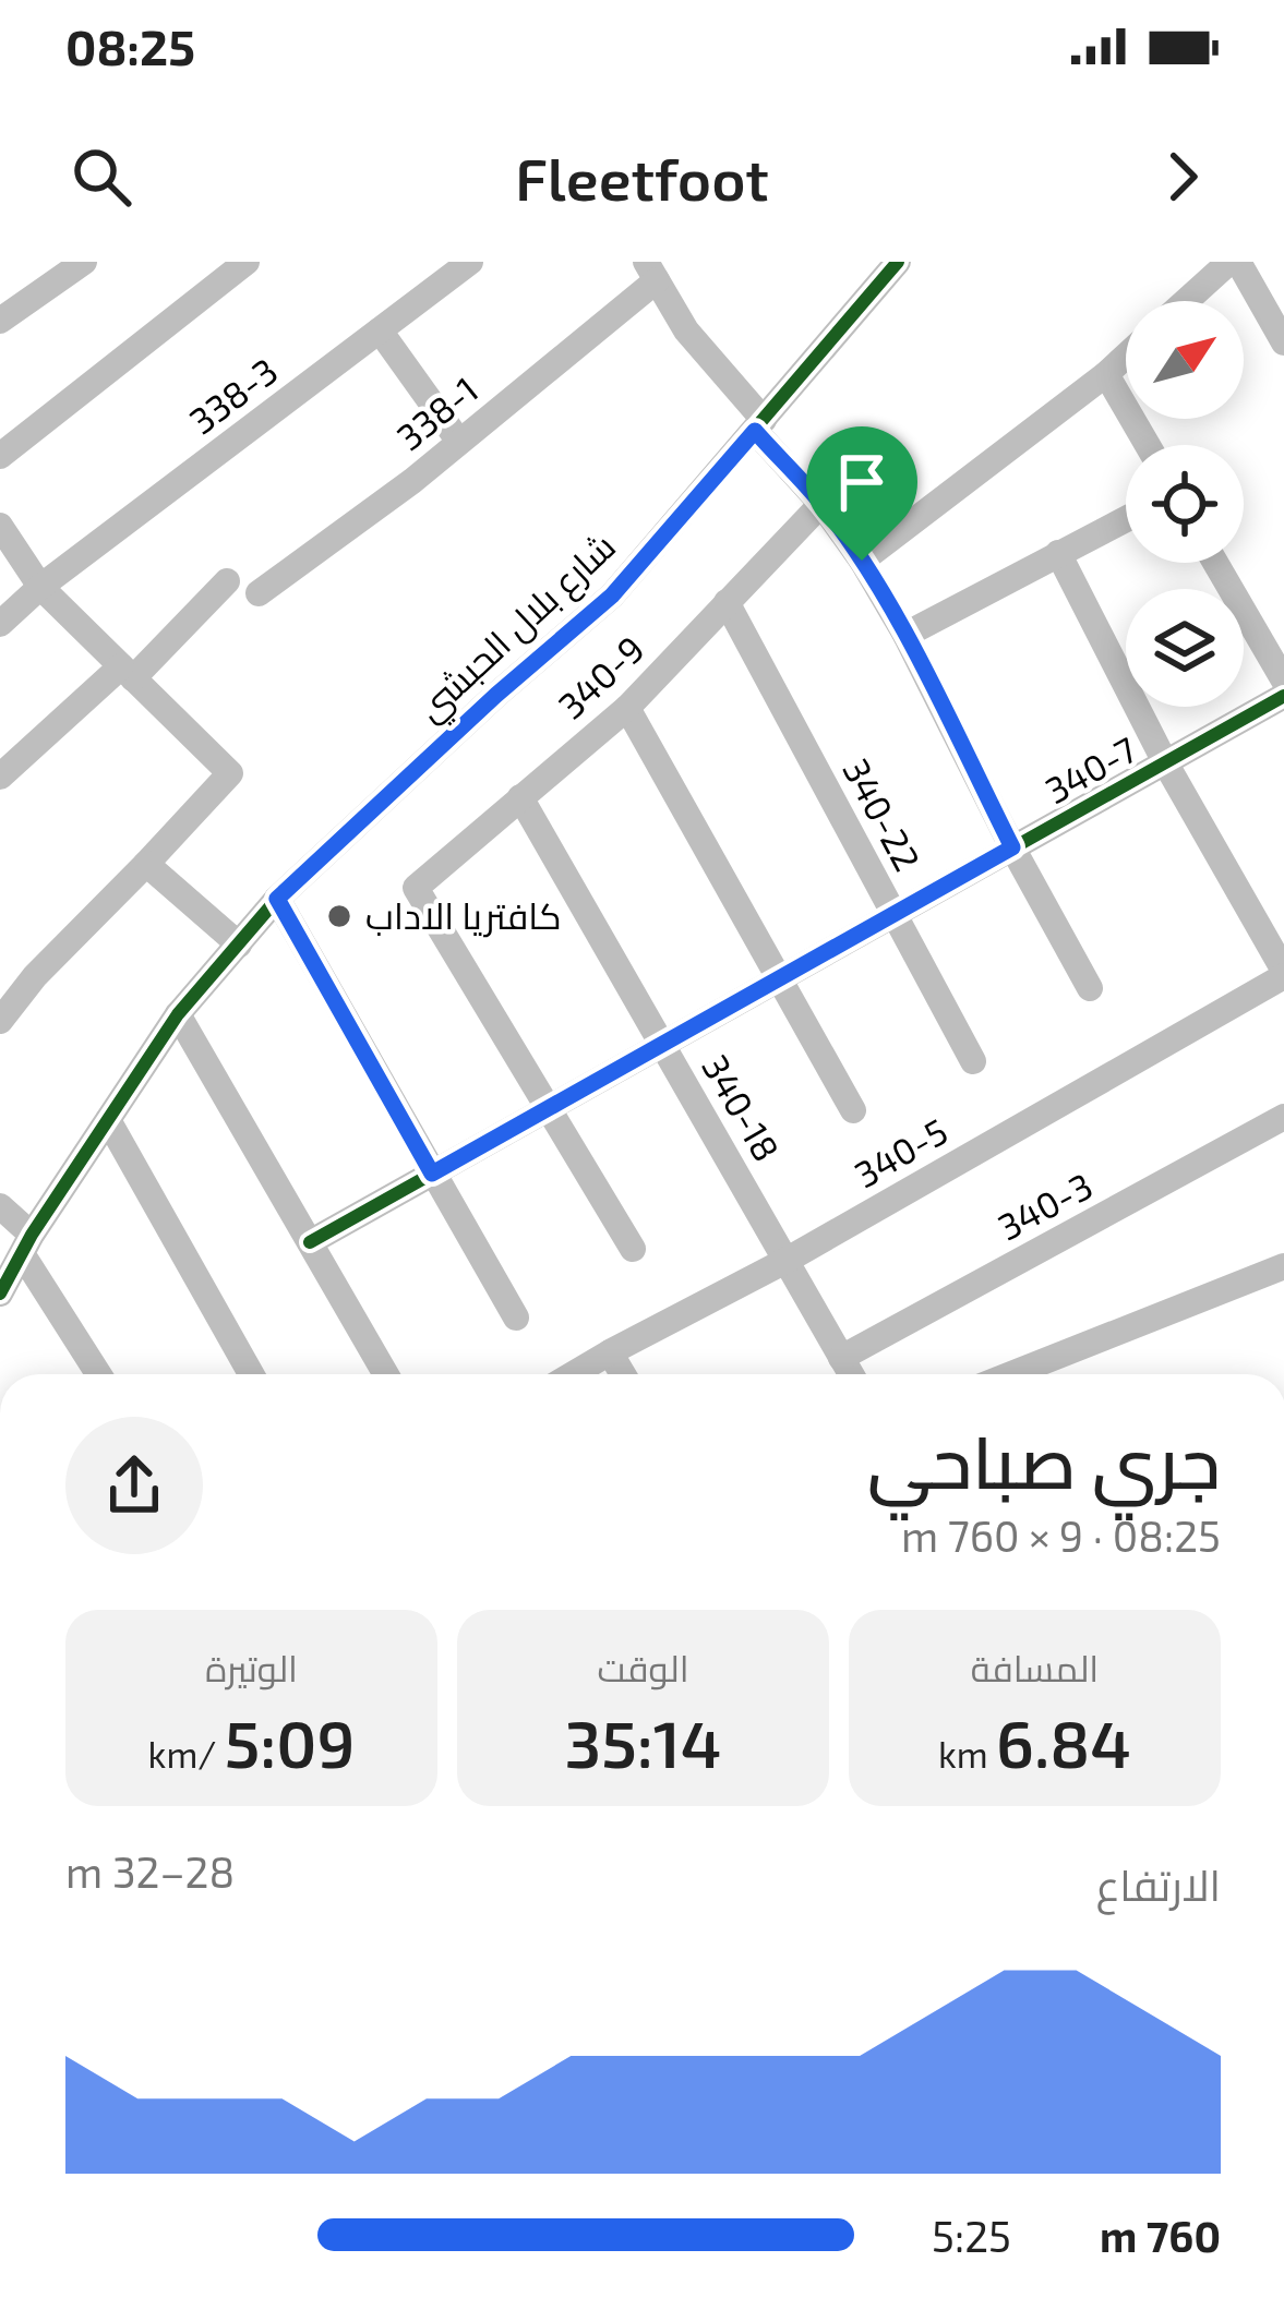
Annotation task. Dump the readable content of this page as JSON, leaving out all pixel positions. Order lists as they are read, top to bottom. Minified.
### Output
{"streets":{"street":["338-3","338-1","شارع بلال الحبشي","340-9","340-7","340-22","340-18","340-5","340-3"]},"crossings":[["340-9","340-7"],["340-9","340-22"],["340-9","340-18"],["340-7","340-22"],["340-7","340-18"],["340-18","340-5"],["340-18","340-3"]],"places":["كافتريا الاداب"],"north":"top right","page":{"status":"08:25","header":"Fleetfoot","heading":["جري صباحي","08:25 · 9 × 760 m"],"stats":[["المسافة","6.84 km"],["الوقت","35:14"],["الوتيرة","5:09 /km"]],"chart":["الارتفاع","28–32 m"],"list":[{"name":"760 m","note":"5:25"}]}}
